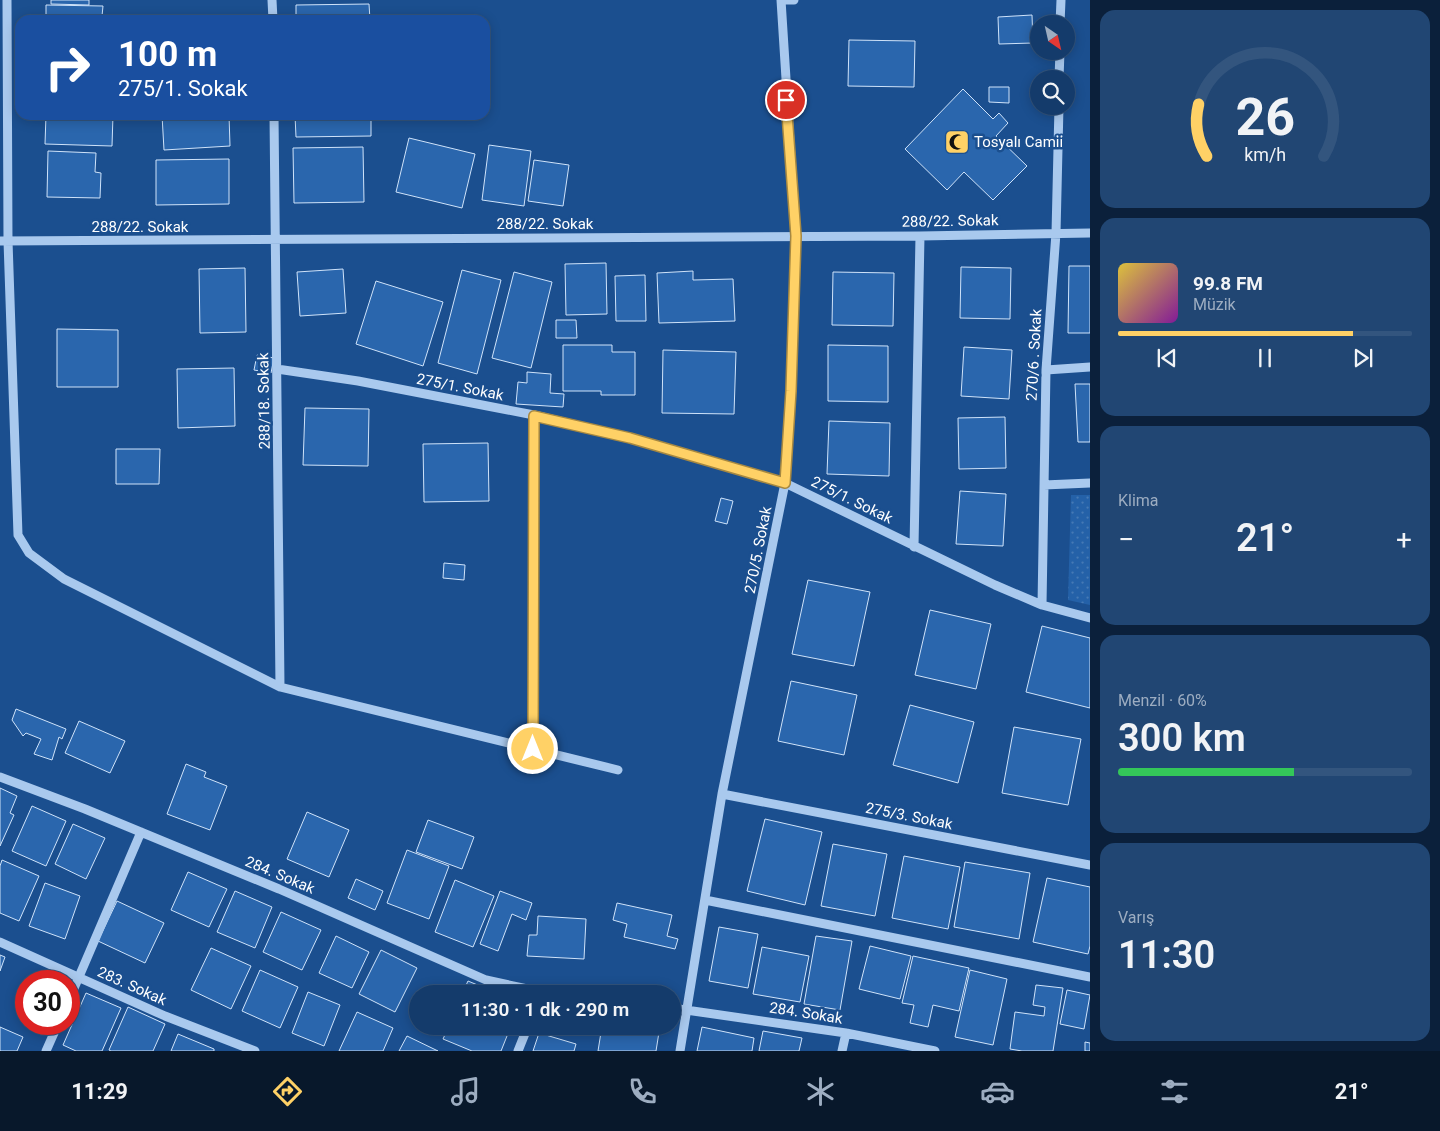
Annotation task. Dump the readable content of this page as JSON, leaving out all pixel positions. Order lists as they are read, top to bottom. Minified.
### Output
{"streets":{"street":["288/22. Sokak","270/6 . Sokak","275/1. Sokak","288/18. Sokak","270/5. Sokak","275/3. Sokak","284. Sokak","283. Sokak"]},"crossings":[["288/22. Sokak","270/6 . Sokak"],["288/22. Sokak","288/18. Sokak"],["288/22. Sokak","270/5. Sokak"],["270/6 . Sokak","275/1. Sokak"],["275/1. Sokak","288/18. Sokak"],["275/1. Sokak","270/5. Sokak"],["270/5. Sokak","275/3. Sokak"],["270/5. Sokak","284. Sokak"]],"places":{"mosque":["Tosyalı Camii"]},"north":"bottom right","page":{"turn":["100 m","275/1. Sokak"],"song":["99.8 FM","Müzik"],"tile":["Klima",["Menzil · 60%","300 km"],["Varış","11:30"]],"heat":["−","21°","+"],"limit":"30","trip":"11:30 · 1 dk · 290 m","tabs":["11:29","21°"],"gauge":["26","km/h"]}}
